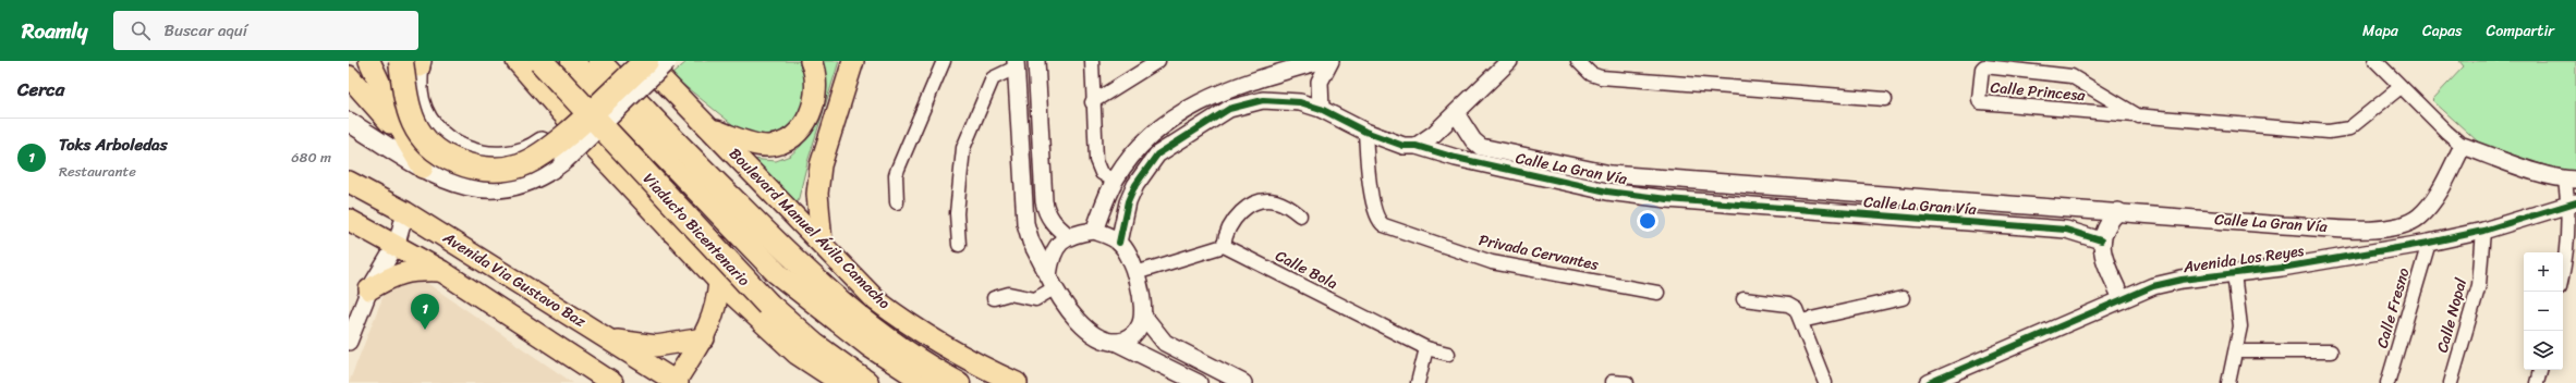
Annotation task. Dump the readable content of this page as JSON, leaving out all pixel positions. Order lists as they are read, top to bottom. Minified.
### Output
{"streets":{"highway":["Boulevard Manuel Ávila Camacho","Viaducto Bicentenario"],"main road":["Avenida Via Gustavo Baz"],"street":["Calle Princesa","Calle La Gran Vía","Privada Cervantes","Avenida Los Reyes","Calle Bola","Calle Fresno","Calle Nopal"]},"crossings":[["Calle La Gran Vía","Privada Cervantes"],["Avenida Los Reyes","Calle Fresno"],["Avenida Los Reyes","Calle Nopal"]],"page":{"header":"Roamly","search":"Buscar aquí","nav":["Mapa","Capas","Compartir"],"heading":"Cerca","list":[{"mark":"1","name":"Toks Arboledas","note":"Restaurante","value":"680 m"}],"map_buttons":["+","−"],"pins":"1"}}
